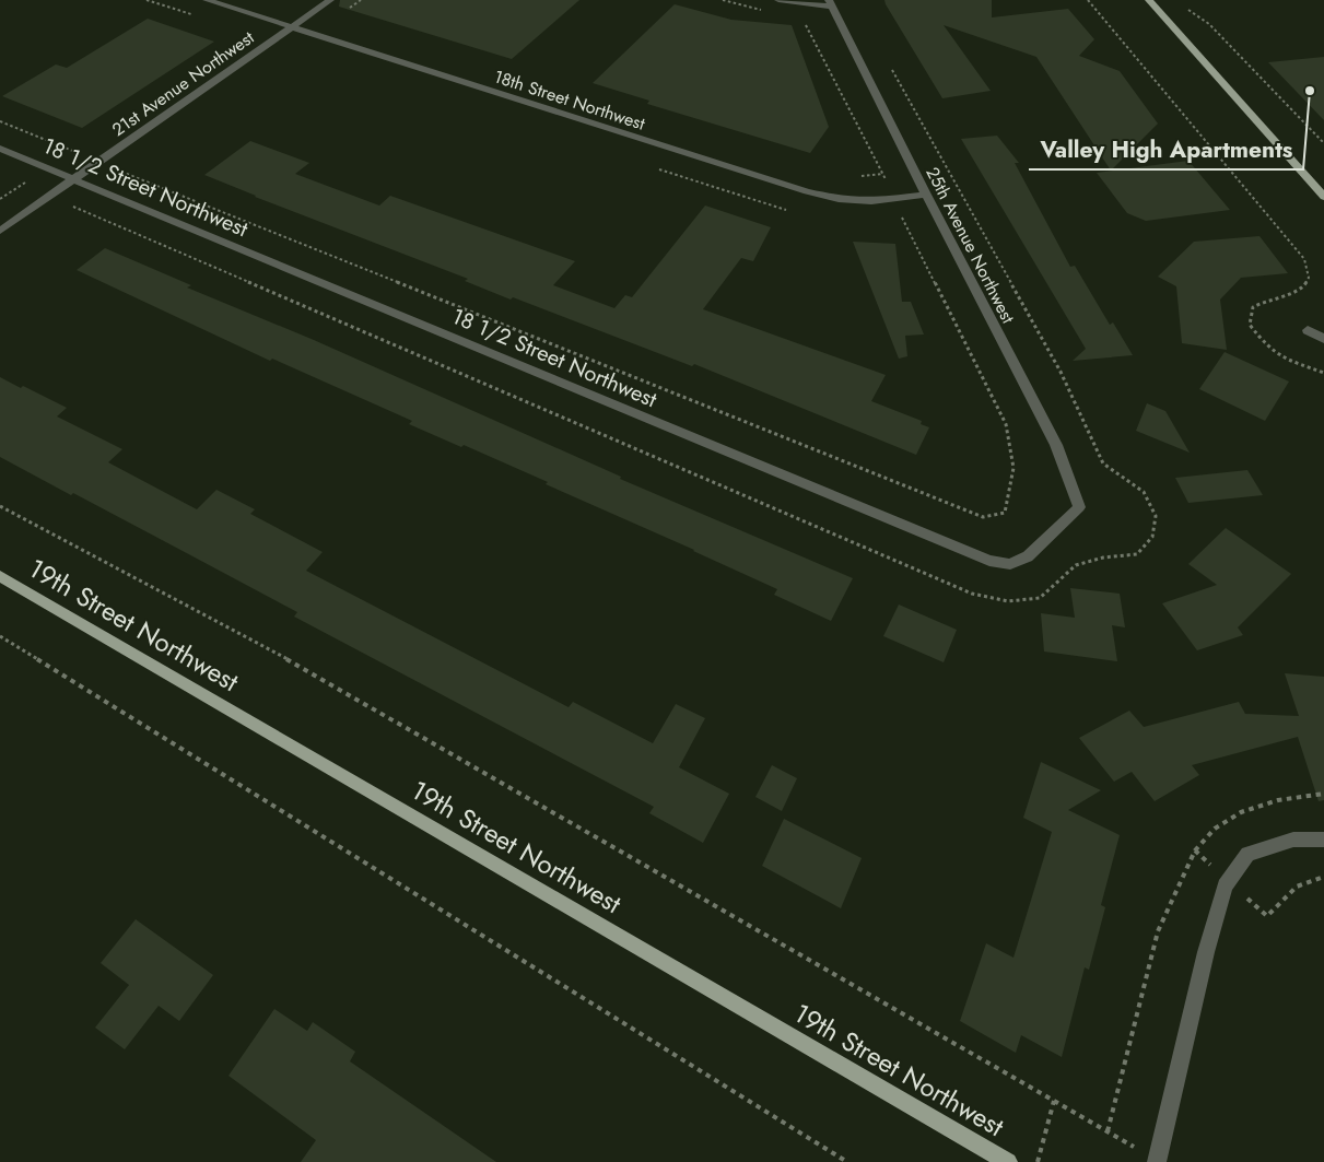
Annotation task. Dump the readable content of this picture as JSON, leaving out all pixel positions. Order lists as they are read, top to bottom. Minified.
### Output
{"streets":{"main road":["19th Street Northwest"],"street":["21st Avenue Northwest","18th Street Northwest","18 1/2 Street Northwest","25th Avenue Northwest"]},"crossings":[["21st Avenue Northwest","18th Street Northwest"],["21st Avenue Northwest","18 1/2 Street Northwest"],["18th Street Northwest","25th Avenue Northwest"],["18 1/2 Street Northwest","25th Avenue Northwest"]],"places":["Valley High Apartments"]}
